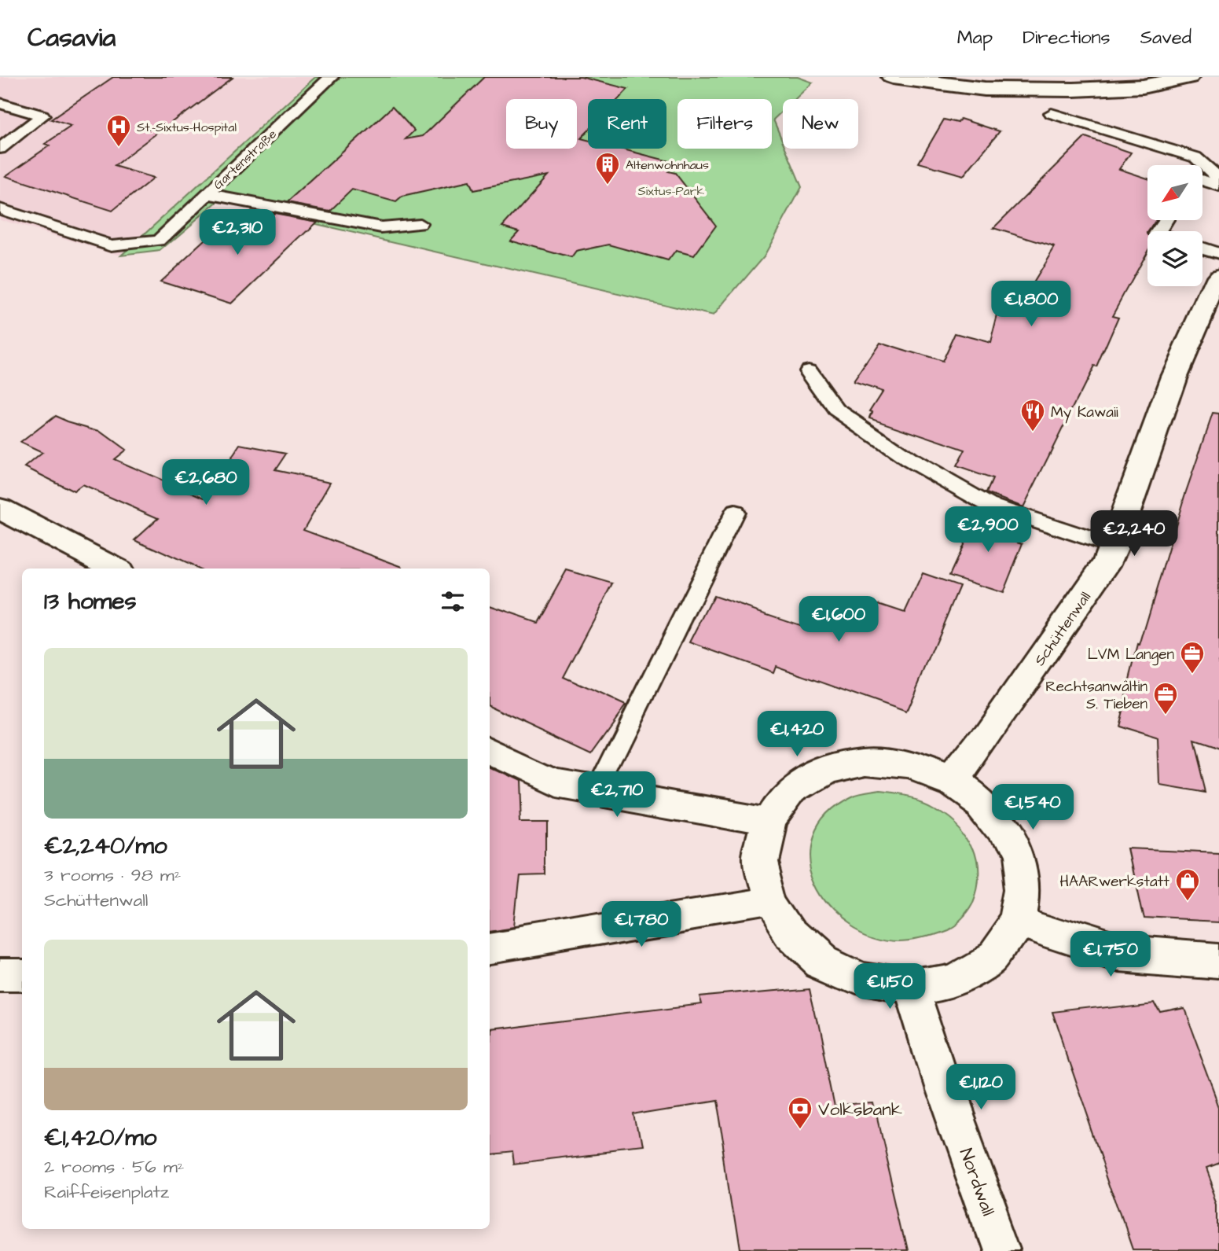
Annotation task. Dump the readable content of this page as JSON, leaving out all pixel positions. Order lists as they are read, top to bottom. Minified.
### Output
{"streets":{"main road":["Schüttenwall","Nordwall"],"lane":["Gartenstraße"]},"parks":["Sixtus-Park"],"places":{"hospital":["St.-Sixtus-Hospital"],"building":["Altenwohnhaus"],"restaurant":["My Kawaii"],"office":["LVM Langen","Rechtsanwältin S. Tieben"],"shop":["HAARwerkstatt"],"bank":["Volksbank"]},"north":"bottom left","page":{"header":"Casavia","nav":["Map","Directions","Saved"],"chip":["Buy","Rent","Filters","New"],"price":["€2,310","€1,800","€2,680","€2,900","€2,240","€1,600","€1,420","€2,710","€1,540","€1,780","€1,750","€1,150","€1,120"],"heading":"13 homes","list":[{"name":"€2,240/mo","note":"3 rooms · 98 m² · Schüttenwall"},{"name":"€1,420/mo","note":"2 rooms · 56 m² · Raiffeisenplatz"}]}}
